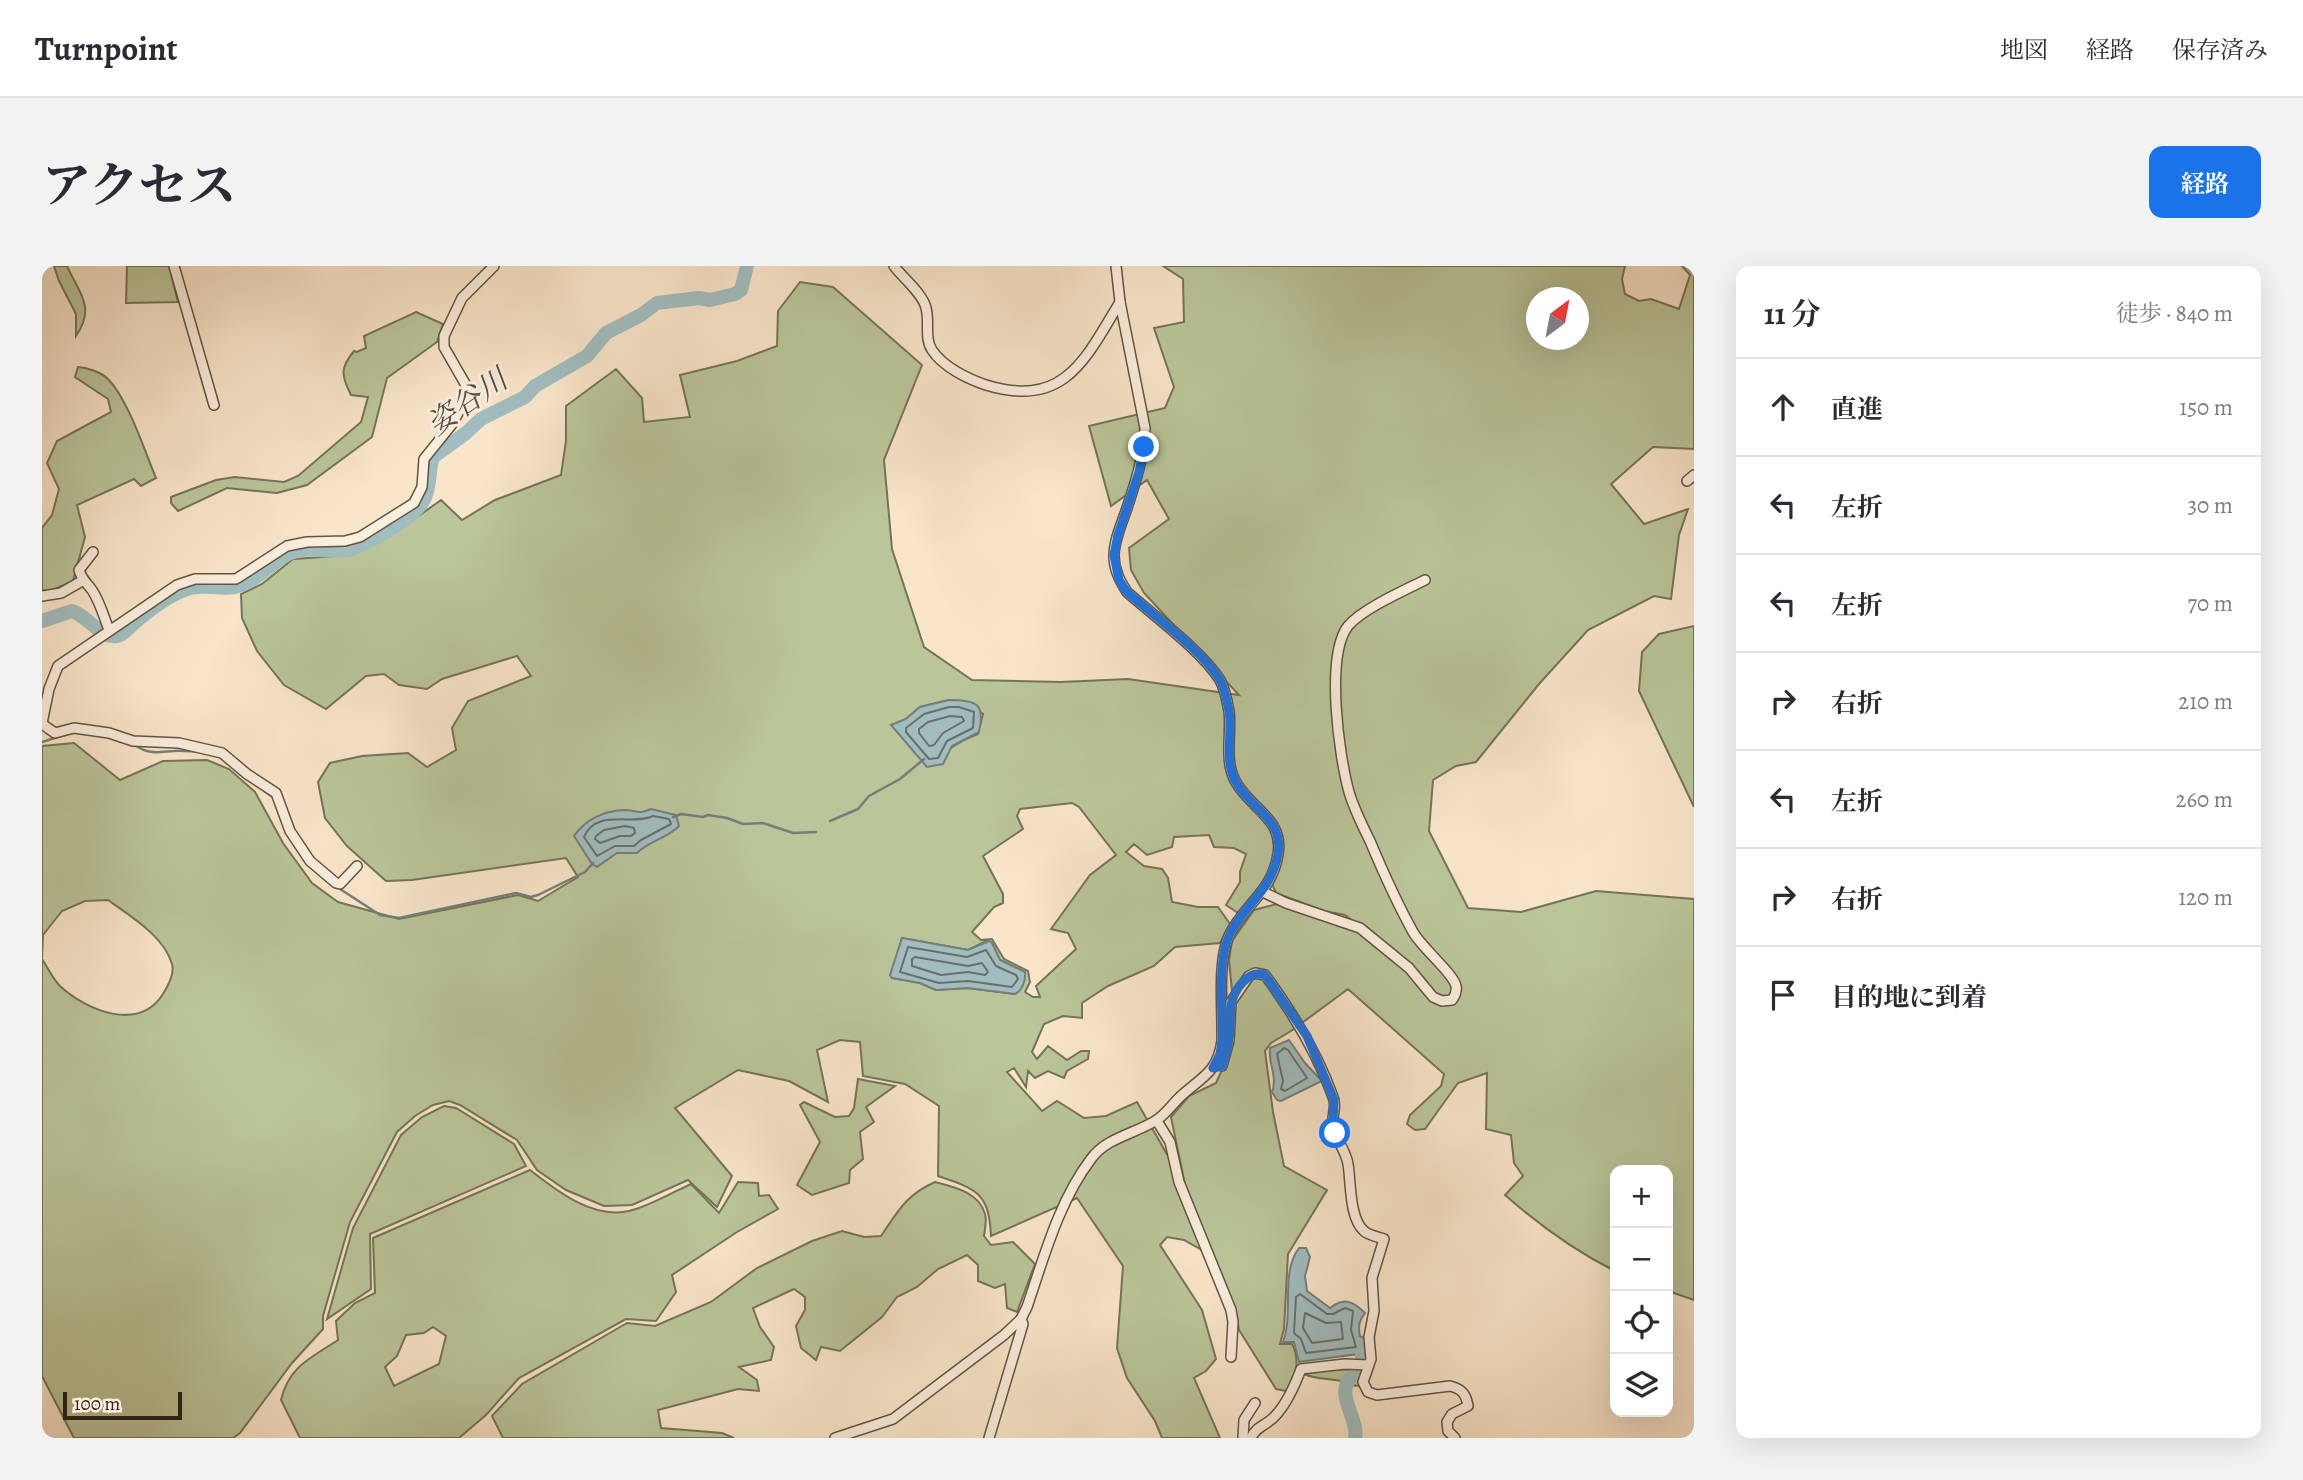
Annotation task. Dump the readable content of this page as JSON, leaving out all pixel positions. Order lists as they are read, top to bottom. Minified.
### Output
{"water":["姿谷川"],"scale_bar":"100 m","north":"top right","page":{"header":"Turnpoint","nav":["地図","経路","保存済み"],"title":"アクセス","buttons":"経路","heading":["11 分","徒歩 · 840 m"],"list":[["直進","150 m"],["左折","30 m"],["左折","70 m"],["右折","210 m"],["左折","260 m"],["右折","120 m"],"目的地に到着"],"map_buttons":["+","−"],"scale":"100 m"}}
